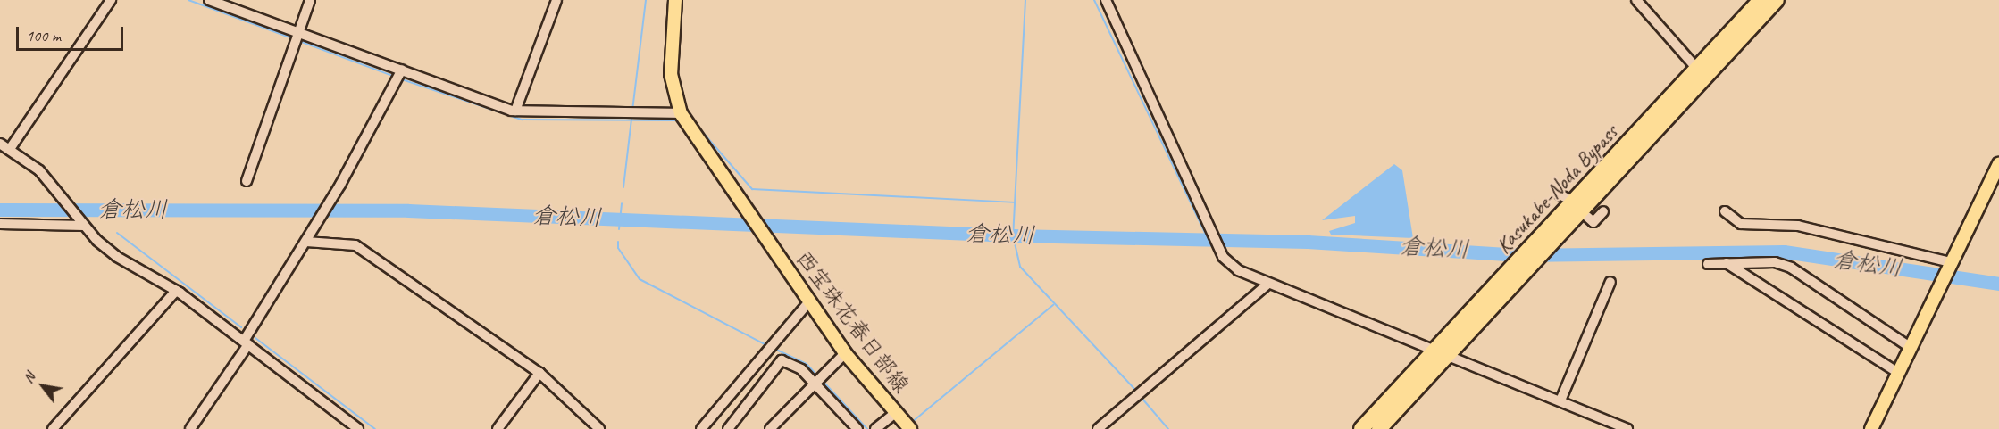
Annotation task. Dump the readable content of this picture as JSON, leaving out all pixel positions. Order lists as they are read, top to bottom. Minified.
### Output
{"streets":{"highway":["Kasukabe-Noda Bypass"],"main road":["西宝珠花春日部線"]},"water":["倉松川"],"scale_bar":"100 m","north":"top left"}
